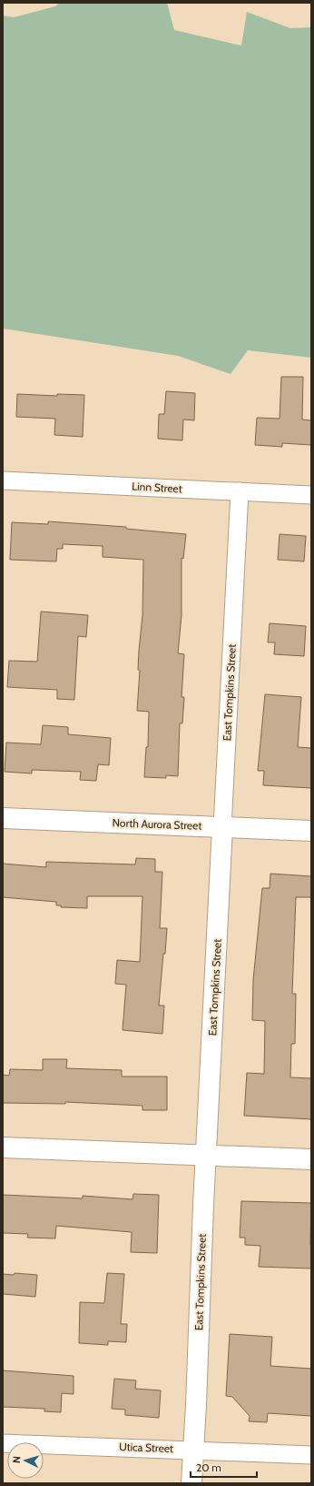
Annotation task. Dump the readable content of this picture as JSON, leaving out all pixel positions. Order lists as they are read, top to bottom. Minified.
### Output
{"streets":{"street":["Linn Street","East Tompkins Street","North Aurora Street","Utica Street"]},"crossings":[["Linn Street","East Tompkins Street"],["East Tompkins Street","North Aurora Street"],["East Tompkins Street","Utica Street"]],"scale_bar":"20 m","north":"left"}
